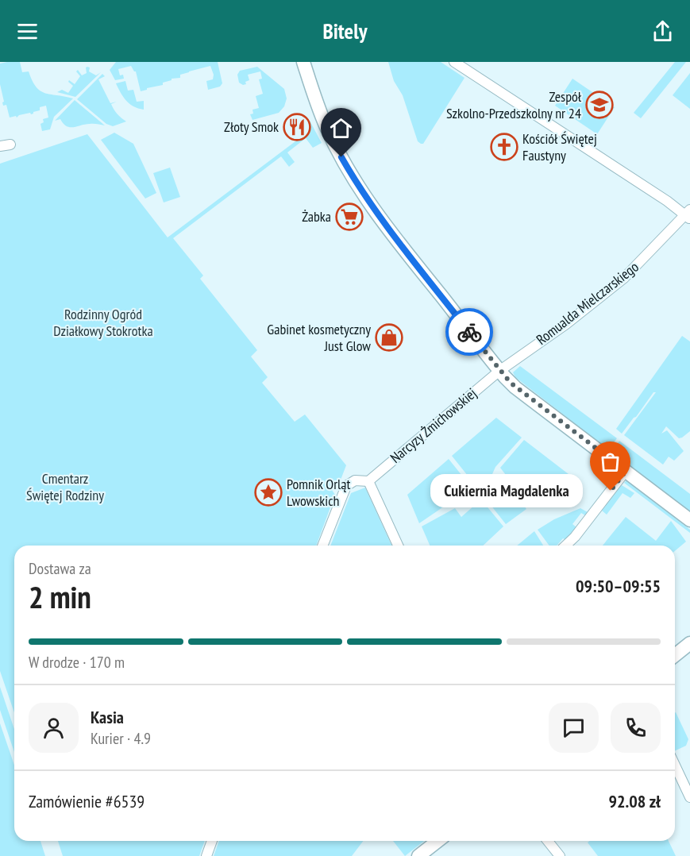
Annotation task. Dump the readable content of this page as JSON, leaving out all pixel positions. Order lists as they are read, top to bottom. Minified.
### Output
{"streets":{"street":["Romualda Mielczarskiego","Narcyzy Żmichowskiej"]},"crossings":[["Romualda Mielczarskiego","Narcyzy Żmichowskiej"]],"parks":["Rodzinny Ogród Działkowy Stokrotka","Cmentarz Świętej Rodziny"],"places":{"school or university":["Zespół Szkolno-Przedszkolny nr 24"],"restaurant":["Złoty Smok"],"church":["Kościół Świętej Faustyny"],"supermarket":["Żabka"],"shop":["Gabinet kosmetyczny Just Glow"],"other":["Cukiernia Magdalenka"],"place":["Pomnik Orląt Lwowskich"]},"page":{"header":"Bitely","bubble":"Cukiernia Magdalenka","heading":["2 min","Dostawa za","09:50–09:55"],"panel":["Kasia","Kurier · 4.9","Zamówienie #6539","92.08 zł"],"bar":"W drodze · 170 m"}}
